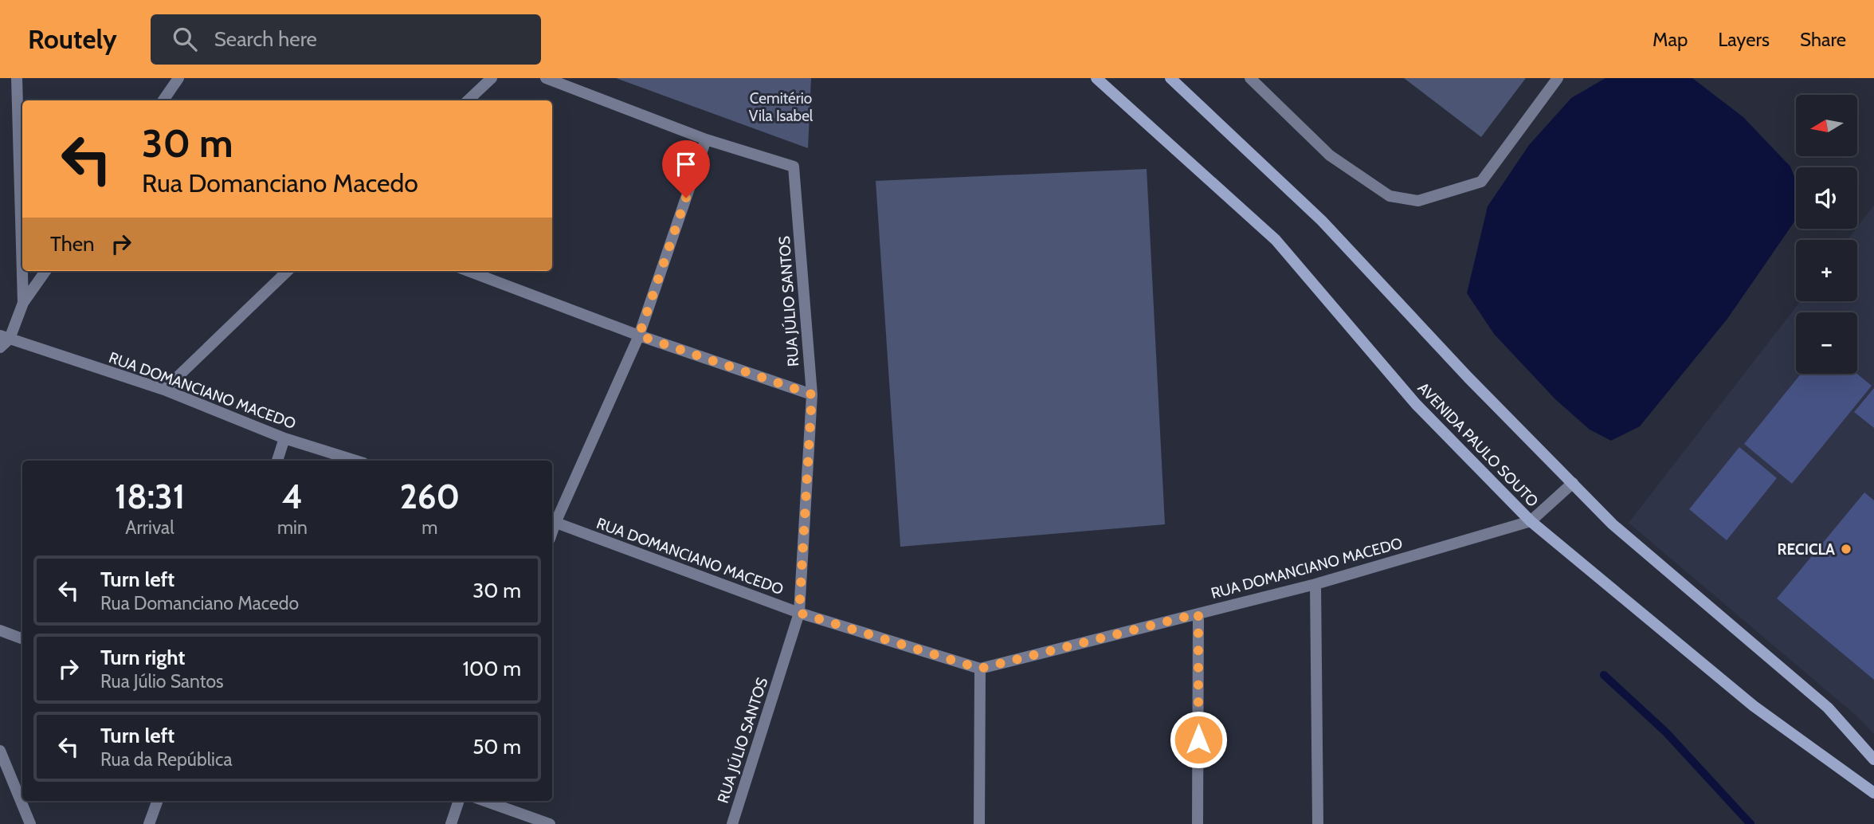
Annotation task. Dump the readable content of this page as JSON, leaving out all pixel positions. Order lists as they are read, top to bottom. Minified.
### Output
{"streets":{"street":["RUA JÚLIO SANTOS","RUA DOMANCIANO MACEDO","AVENIDA PAULO SOUTO"]},"crossings":[["RUA JÚLIO SANTOS","RUA DOMANCIANO MACEDO"],["RUA DOMANCIANO MACEDO","AVENIDA PAULO SOUTO"]],"parks":["Cemitério Vila Isabel"],"places":["RECICLA"],"north":"left","page":{"header":"Routely","search":"Search here","nav":["Map","Layers","Share"],"map_buttons":["+","−"],"turn":["30 m","Rua Domanciano Macedo"],"then":"Then","eta":["18:31","Arrival","4","min","260","m"],"list":[{"name":"Turn left","note":"Rua Domanciano Macedo","value":"30 m"},{"name":"Turn right","note":"Rua Júlio Santos","value":"100 m"},{"name":"Turn left","note":"Rua da República","value":"50 m"}]}}
